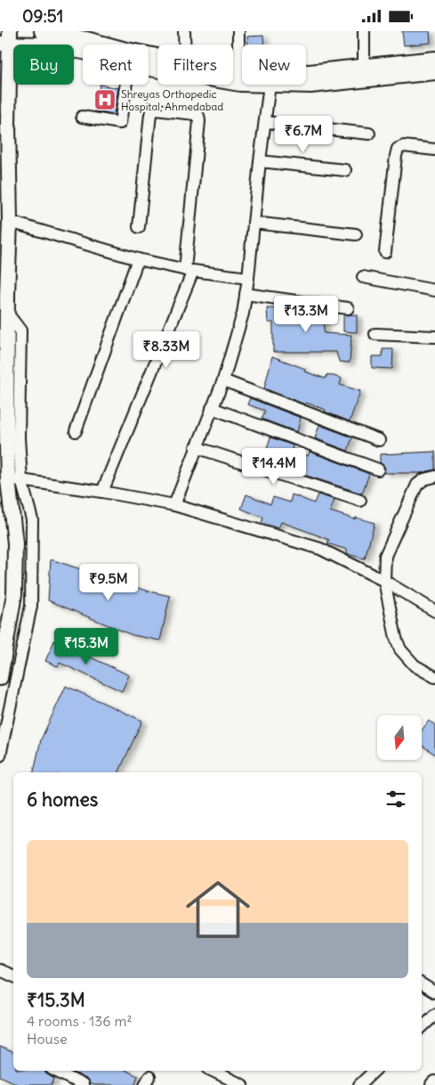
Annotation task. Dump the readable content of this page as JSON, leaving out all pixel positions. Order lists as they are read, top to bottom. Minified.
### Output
{"places":{"hospital":["Shreyas Orthopedic Hospital, Ahmedabad"]},"north":"bottom","page":{"status":"09:51","chip":["Buy","Rent","Filters","New"],"price":["₹6.7M","₹13.3M","₹8.33M","₹14.4M","₹9.5M","₹15.3M"],"heading":"6 homes","list":[{"name":"₹15.3M","note":"4 rooms · 136 m² · House"}]}}
